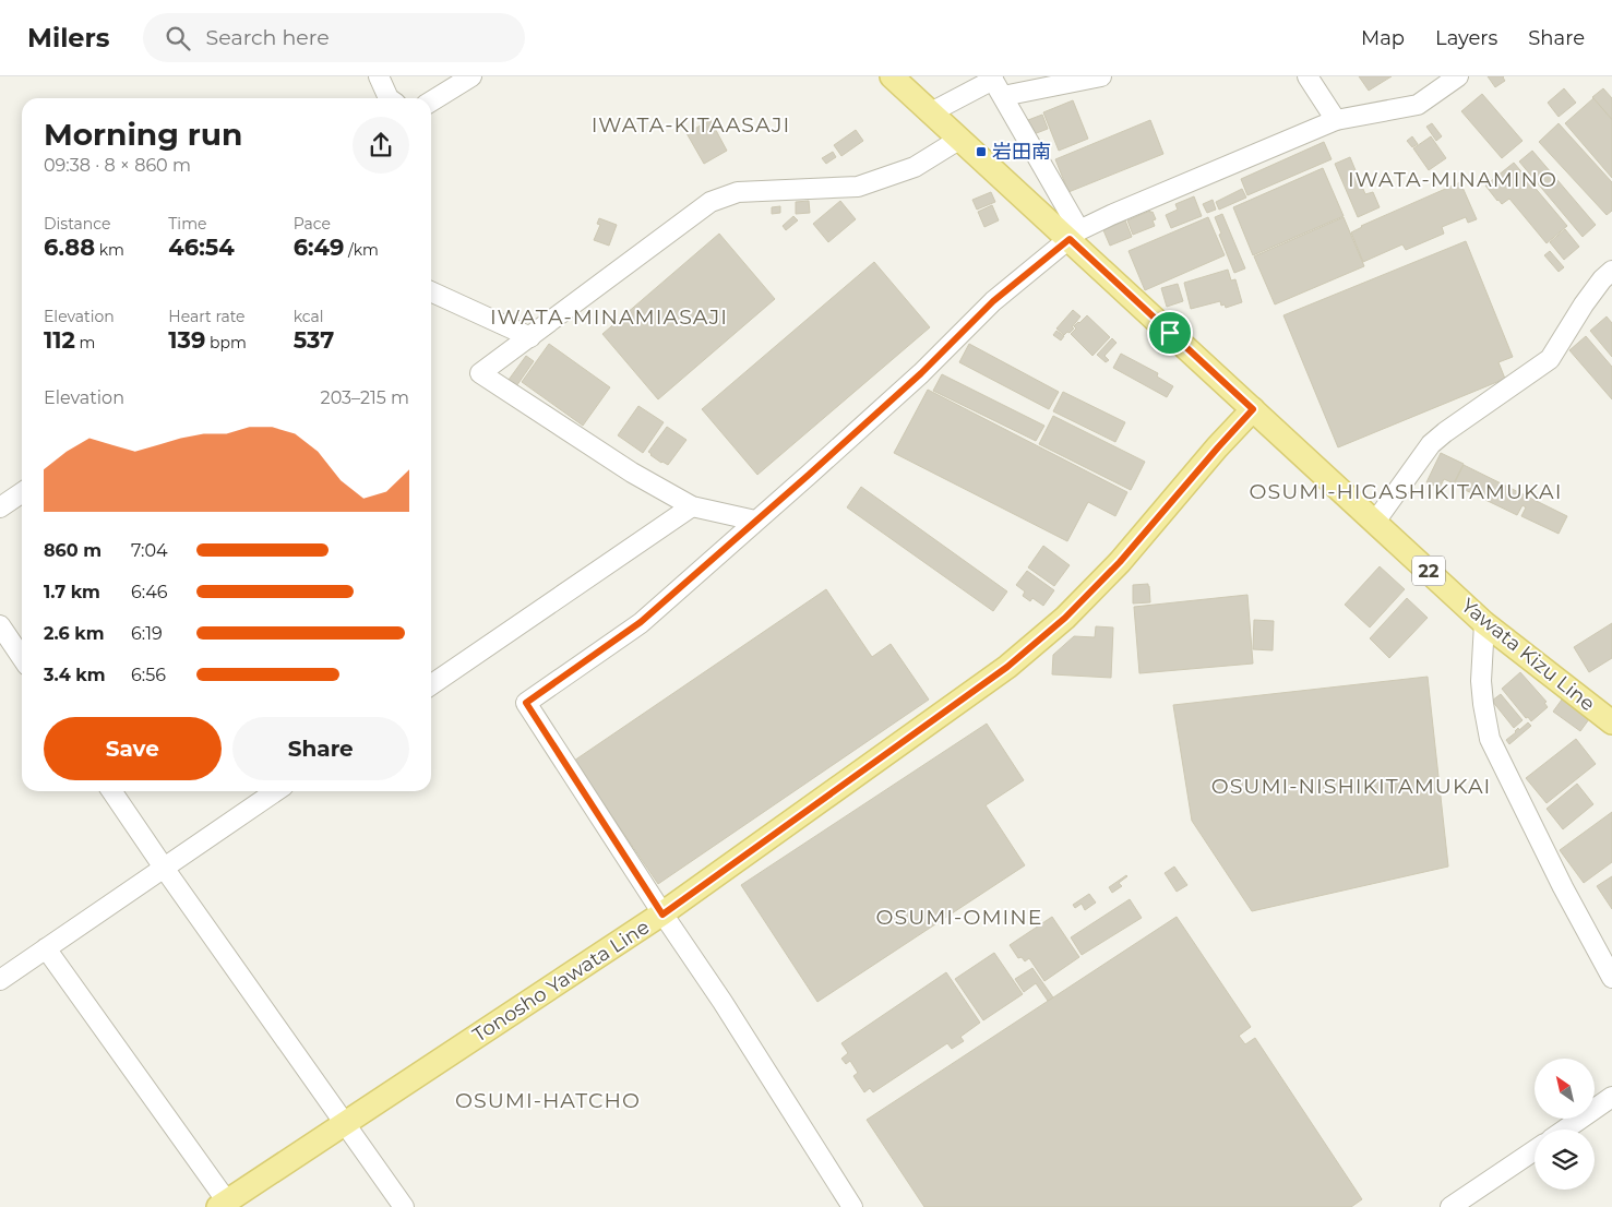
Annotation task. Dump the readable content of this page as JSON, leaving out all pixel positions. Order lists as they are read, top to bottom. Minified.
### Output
{"streets":{"main road":["22","Yawata Kizu Line","Tonosho Yawata Line"]},"crossings":[["Yawata Kizu Line","Tonosho Yawata Line"]],"districts":["IWATA-KITAASAJI","IWATA-MINAMINO","IWATA-MINAMIASAJI","OSUMI-HIGASHIKITAMUKAI","OSUMI-NISHIKITAMUKAI","OSUMI-OMINE","OSUMI-HATCHO"],"places":{"transit":["岩田南"]},"north":"top left","page":{"header":"Milers","search":"Search here","nav":["Map","Layers","Share"],"heading":["Morning run","09:38 · 8 × 860 m"],"stats":[["Distance","6.88 km"],["Time","46:54"],["Pace","6:49 /km"],["Elevation","112 m"],["Heart rate","139 bpm"],["kcal","537"]],"chart":["Elevation","203–215 m"],"list":[{"name":"860 m","note":"7:04"},{"name":"1.7 km","note":"6:46"},{"name":"2.6 km","note":"6:19"},{"name":"3.4 km","note":"6:56"}],"buttons":["Save","Share"]}}
